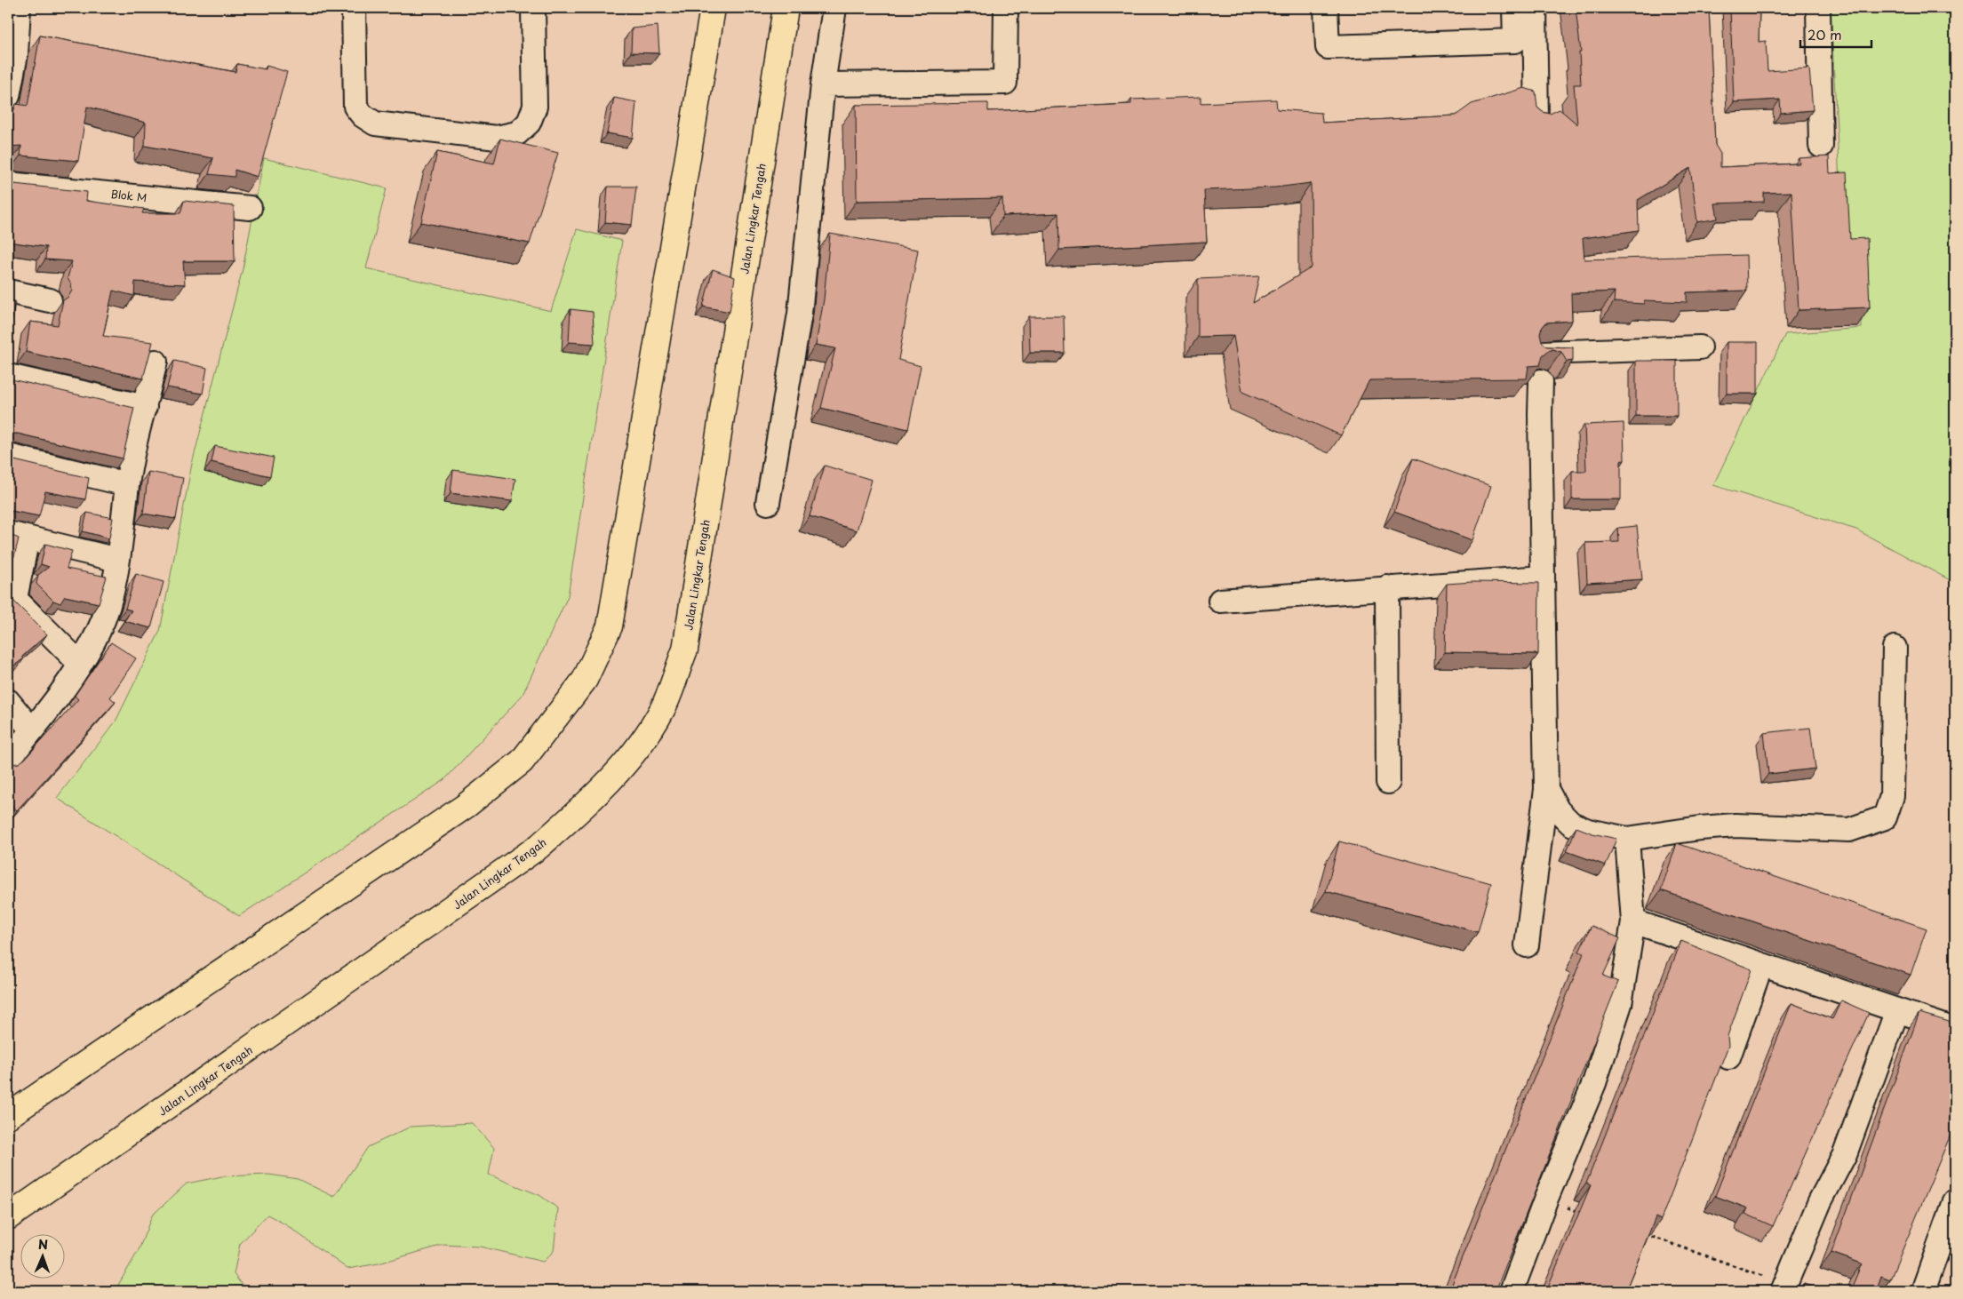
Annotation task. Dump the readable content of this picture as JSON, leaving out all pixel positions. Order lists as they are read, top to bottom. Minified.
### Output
{"streets":{"main road":["Jalan Lingkar Tengah"],"street":["Blok M"]},"scale_bar":"20 m","north":"top"}
